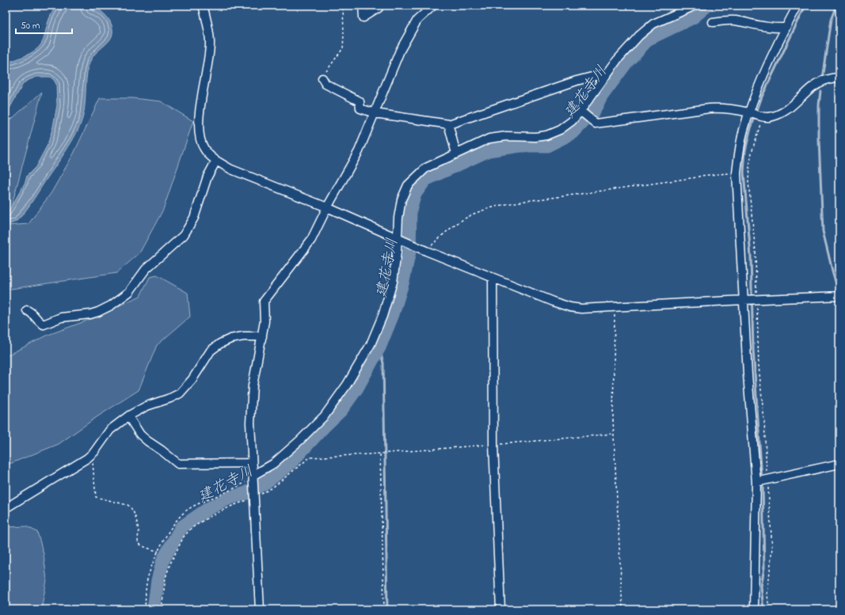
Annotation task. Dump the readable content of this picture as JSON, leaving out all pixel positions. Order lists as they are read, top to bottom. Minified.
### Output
{"water":["建花寺川"],"scale_bar":"50 m"}
